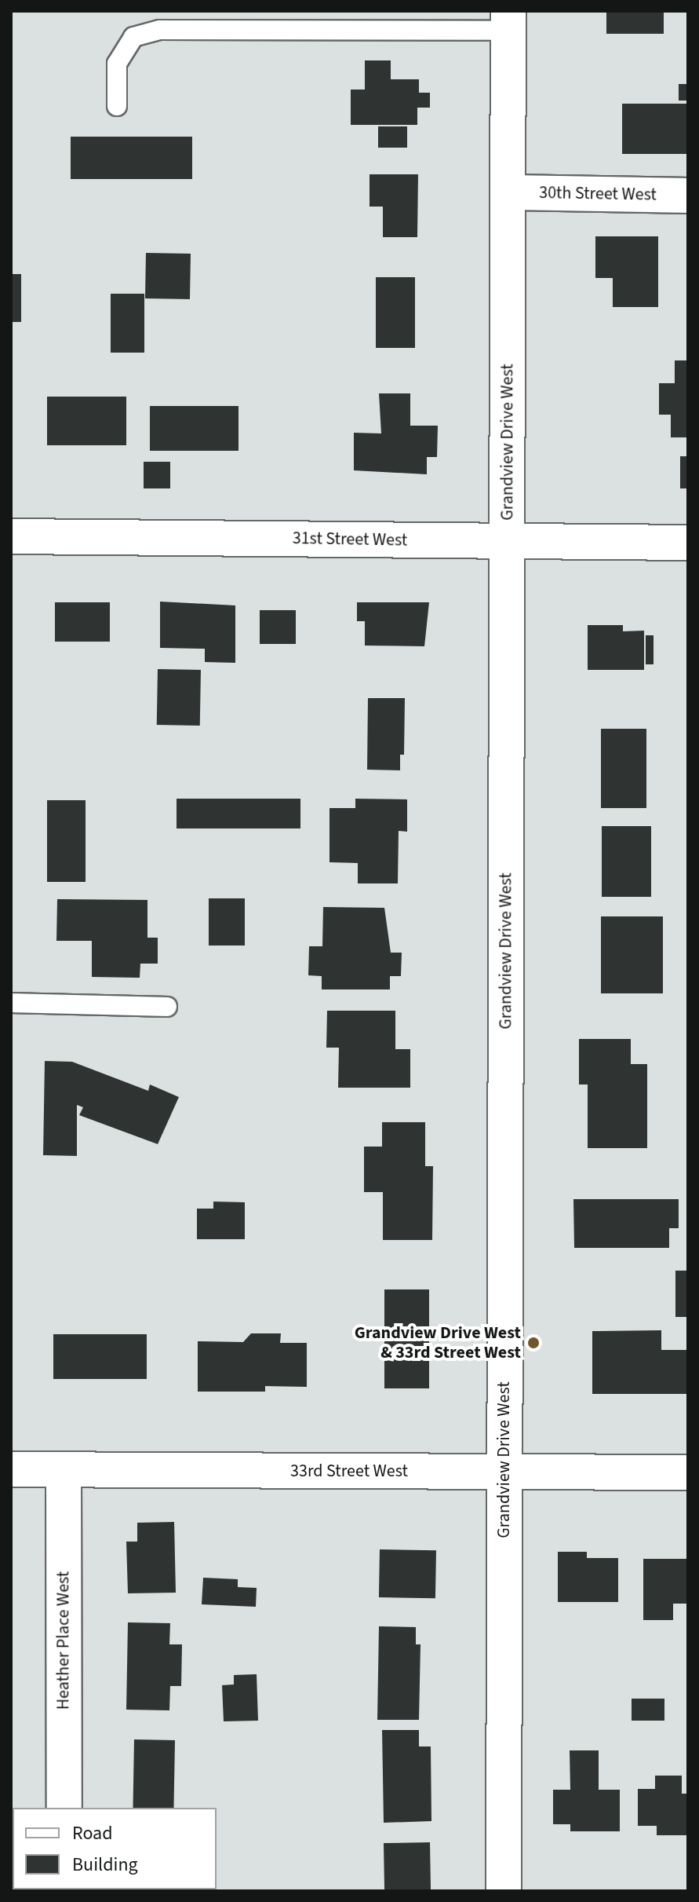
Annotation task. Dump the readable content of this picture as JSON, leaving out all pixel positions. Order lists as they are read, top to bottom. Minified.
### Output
{"streets":{"street":["30th Street West","Grandview Drive West","31st Street West","33rd Street West","Heather Place West"]},"crossings":[["30th Street West","Grandview Drive West"],["Grandview Drive West","31st Street West"],["Grandview Drive West","33rd Street West"],["33rd Street West","Heather Place West"]],"places":["Grandview Drive West & 33rd Street West"],"legend":["Road","Building"]}
